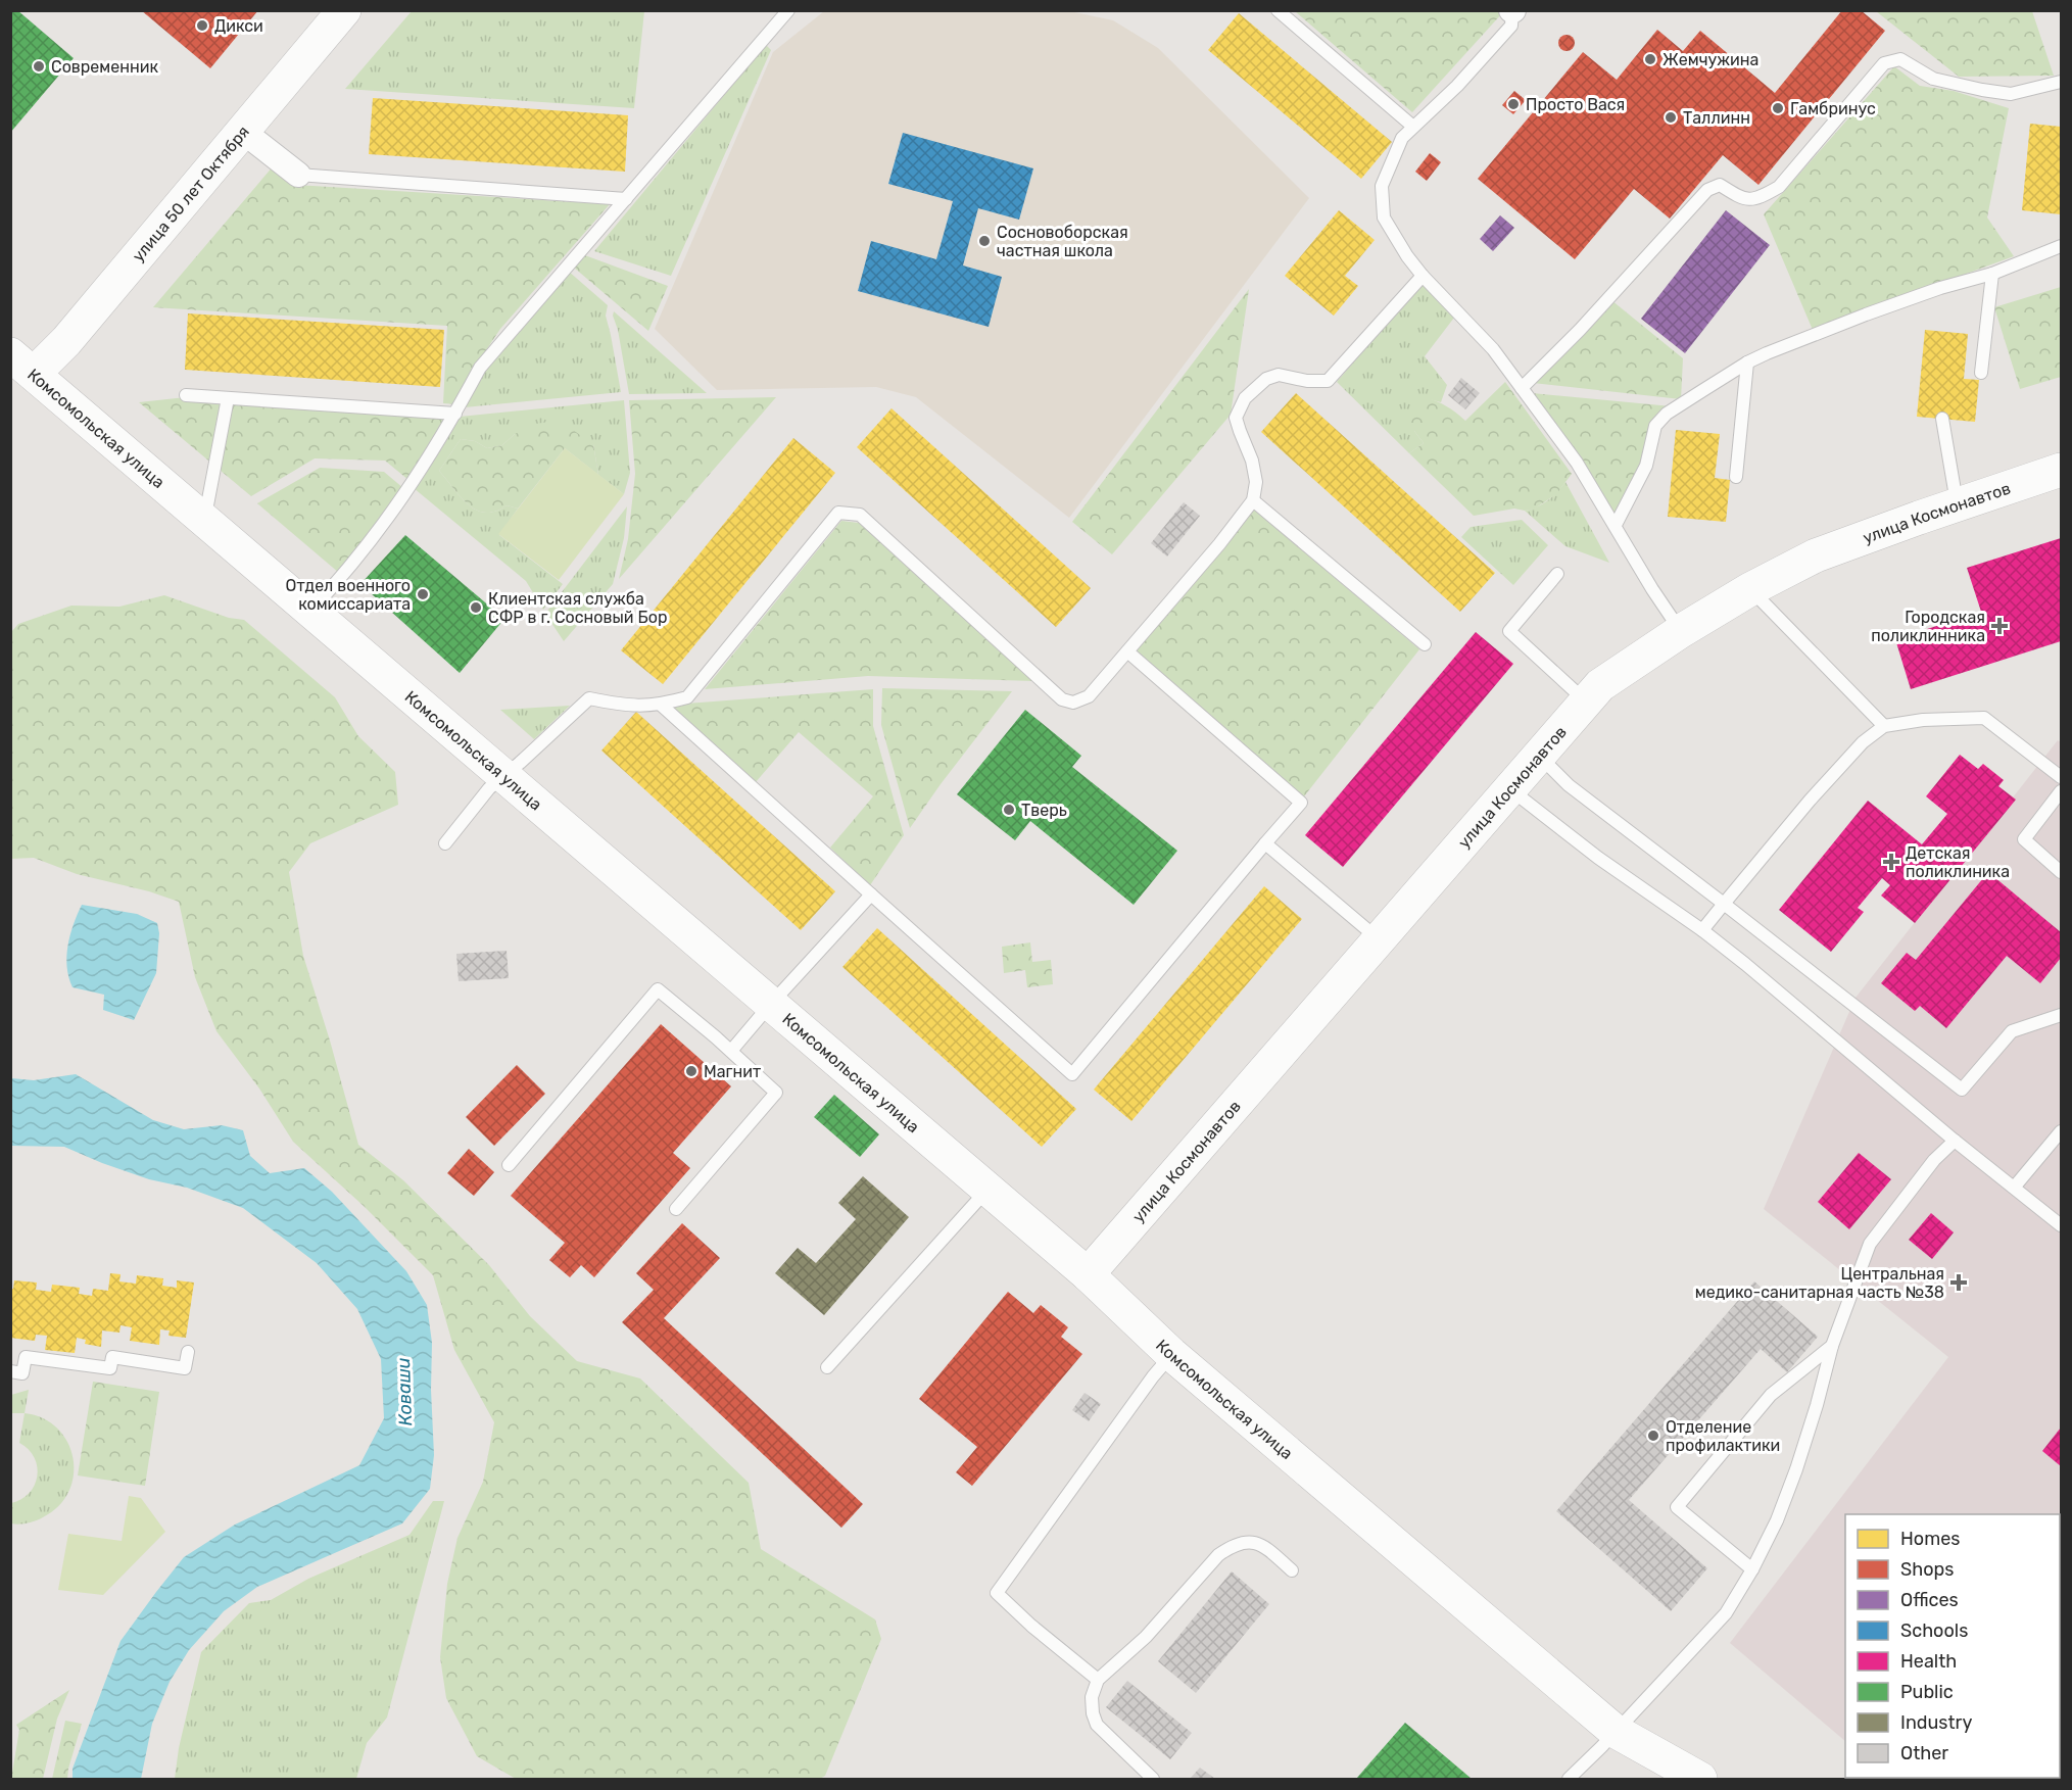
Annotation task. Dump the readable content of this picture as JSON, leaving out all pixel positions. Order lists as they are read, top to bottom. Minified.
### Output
{"streets":{"street":["улица 50 лет Октября","Комсомольская улица","улица Космонавтов"]},"crossings":[["улица 50 лет Октября","Комсомольская улица"],["Комсомольская улица","улица Космонавтов"]],"water":["Коваши"],"places":{"other":["Дикси","Жемчужина","Современник","Просто Вася","Гамбринус","Таллинн","Сосновоборская частная школа","Отдел военного комиссариата","Клиентская служба СФР в г. Сосновый Бор","Тверь","Магнит","Отделение профилактики"],"health":["Городская поликлинника","Детская поликлиника","Центральная медико-санитарная часть №38"]},"legend":["Homes","Shops","Offices","Schools","Health","Public","Industry","Other"]}
